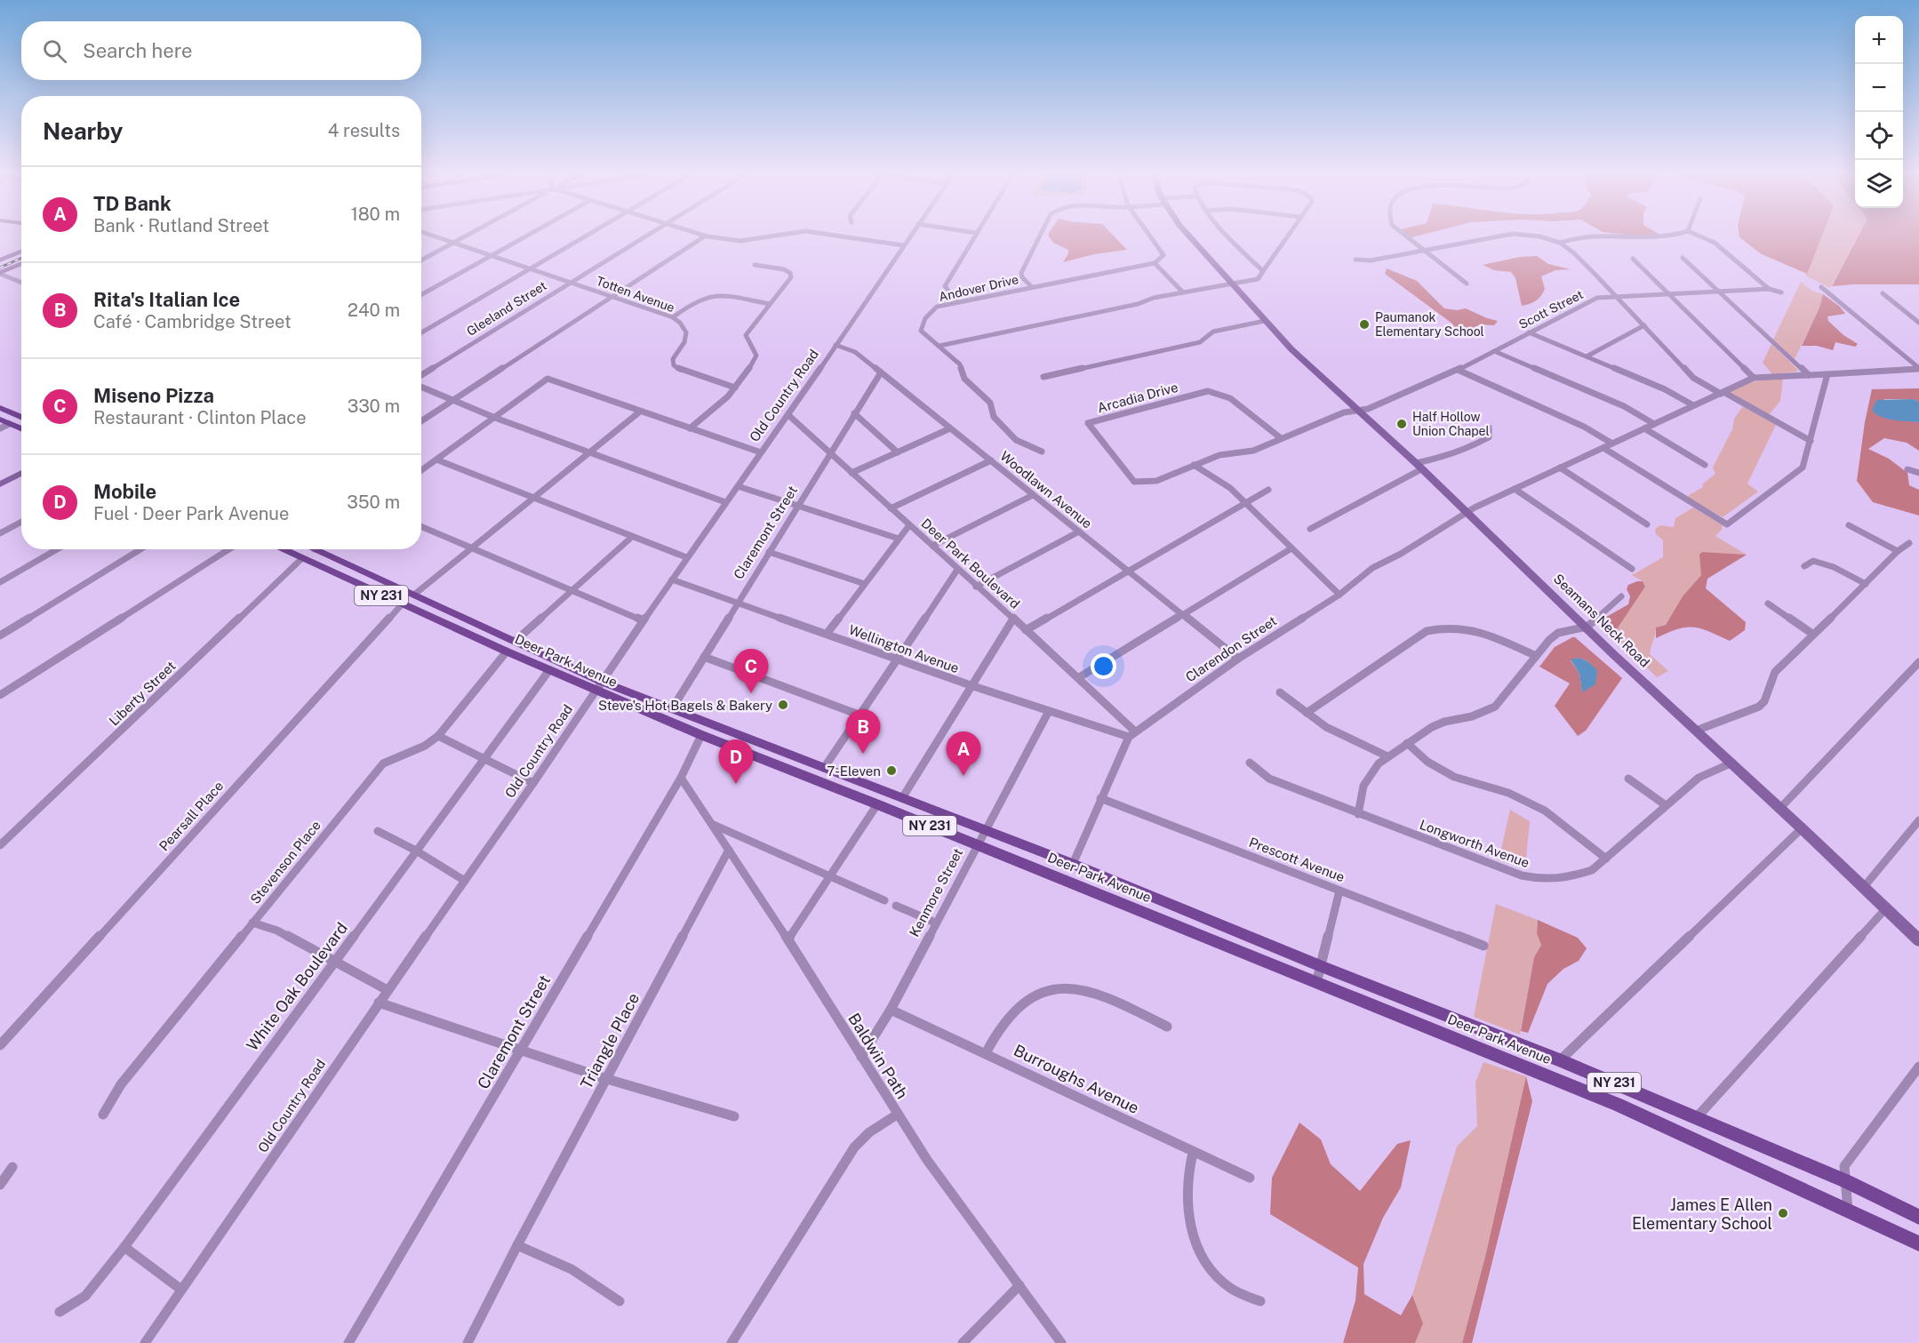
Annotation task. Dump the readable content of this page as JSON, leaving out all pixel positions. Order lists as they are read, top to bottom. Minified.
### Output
{"streets":{"main road":["NY 231","Seamans Neck Road","Deer Park Avenue"],"street":["Andover Drive","Totten Avenue","Gleeland Street","Scott Street","Old Country Road","Arcadia Drive","Woodlawn Avenue","Claremont Street","Deer Park Boulevard","Wellington Avenue","Clarendon Street","Liberty Street","Pearsall Place","Longworth Avenue","Prescott Avenue","Stevenson Place","Kenmore Street","White Oak Boulevard","Triangle Place","Baldwin Path","Burroughs Avenue"]},"crossings":[["Totten Avenue","Gleeland Street"],["Scott Street","Arcadia Drive"],["Scott Street","Seamans Neck Road"],["Old Country Road","Woodlawn Avenue"],["Old Country Road","Deer Park Boulevard"],["Old Country Road","Wellington Avenue"],["Old Country Road","Deer Park Avenue"],["Arcadia Drive","Seamans Neck Road"],["Woodlawn Avenue","Claremont Street"],["Woodlawn Avenue","Clarendon Street"],["Claremont Street","Deer Park Boulevard"],["Claremont Street","Wellington Avenue"],["Claremont Street","Deer Park Avenue"],["Claremont Street","Baldwin Path"],["Deer Park Boulevard","Wellington Avenue"],["Deer Park Boulevard","Clarendon Street"],["Seamans Neck Road","Clarendon Street"],["Seamans Neck Road","Longworth Avenue"],["Wellington Avenue","Clarendon Street"],["Wellington Avenue","Kenmore Street"],["Clarendon Street","Deer Park Avenue"],["Clarendon Street","Prescott Avenue"],["Deer Park Avenue","Liberty Street"],["Deer Park Avenue","Pearsall Place"],["Deer Park Avenue","Stevenson Place"],["Deer Park Avenue","Kenmore Street"],["Deer Park Avenue","White Oak Boulevard"],["Kenmore Street","Baldwin Path"],["Kenmore Street","Burroughs Avenue"],["Triangle Place","Baldwin Path"]],"places":["Paumanok Elementary School","Half Hollow Union Chapel","Steve's Hot Bagels & Bakery","7-Eleven","James E Allen Elementary School"],"page":{"map_buttons":["+","−"],"search":"Search here","heading":["Nearby","4 results"],"list":[{"mark":"A","name":"TD Bank","note":"Bank · Rutland Street","value":"180 m"},{"mark":"B","name":"Rita's Italian Ice","note":"Café · Cambridge Street","value":"240 m"},{"mark":"C","name":"Miseno Pizza","note":"Restaurant · Clinton Place","value":"330 m"},{"mark":"D","name":"Mobile","note":"Fuel · Deer Park Avenue","value":"350 m"}],"pins":["C","B","A","D"]}}
